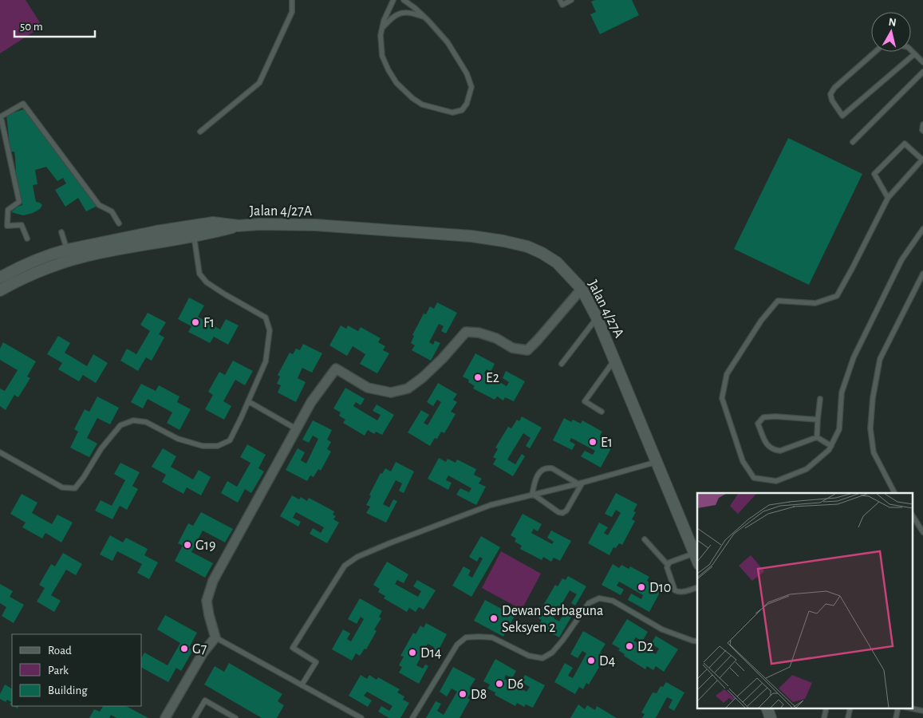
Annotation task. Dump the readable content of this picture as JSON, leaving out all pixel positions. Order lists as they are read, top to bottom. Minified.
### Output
{"streets":{"street":["Jalan 4/27A"]},"places":["F1","E2","E1","G19","D10","Dewan Serbaguna Seksyen 2","D2","G7","D14","D4","D6","D8"],"legend":["Road","Park","Building"],"scale_bar":"50 m","north":"top"}
